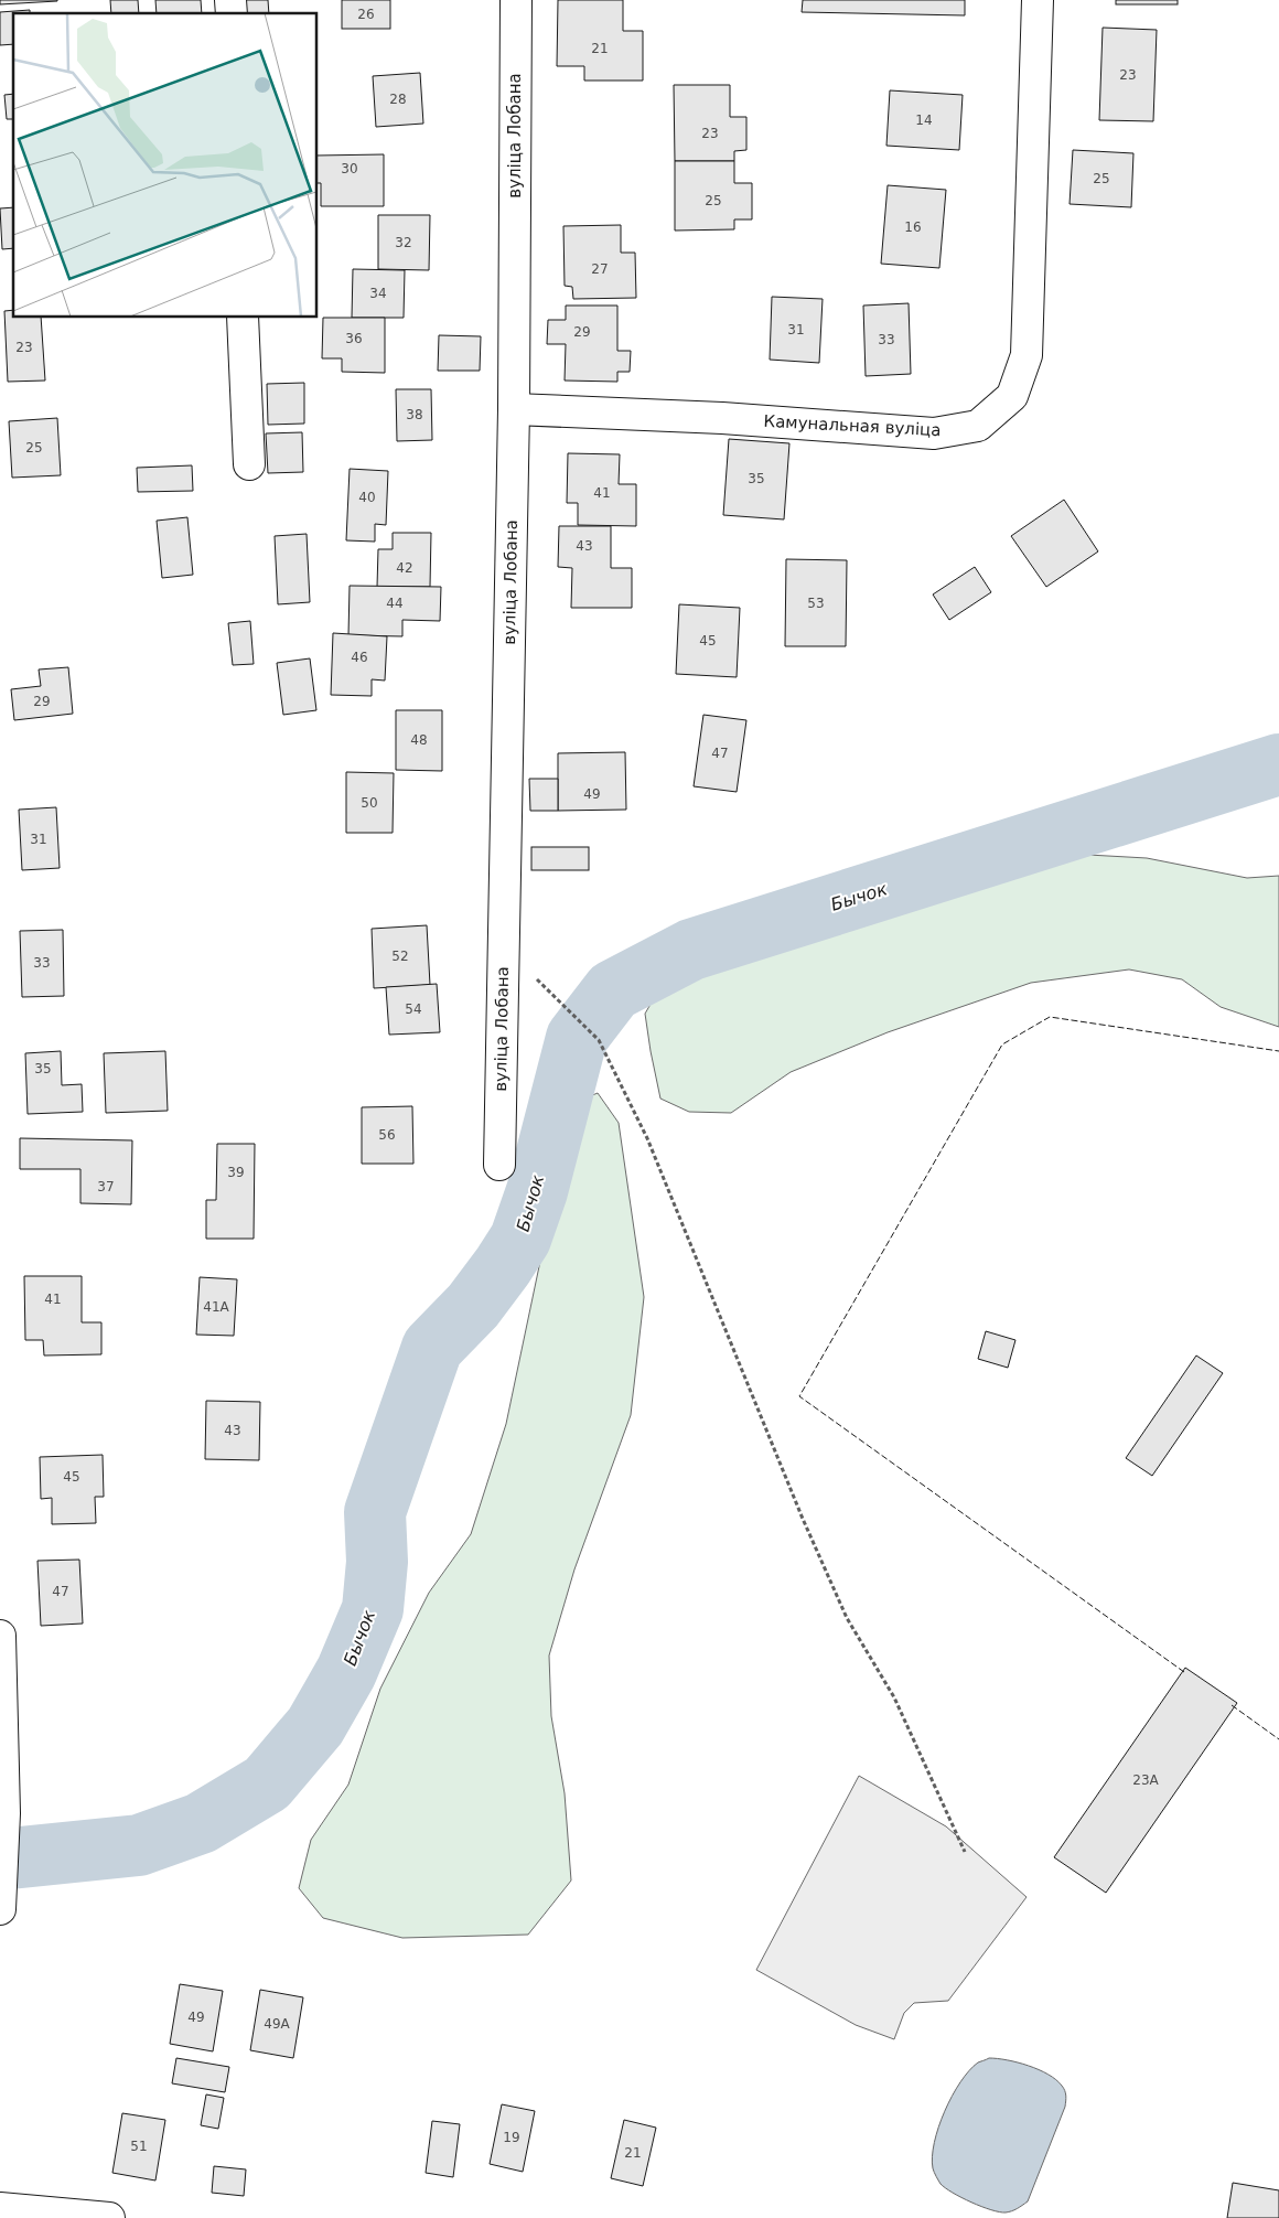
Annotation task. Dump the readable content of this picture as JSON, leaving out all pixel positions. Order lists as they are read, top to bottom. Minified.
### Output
{"streets":{"street":["вуліца Лобана","Камунальная вуліца"]},"crossings":[["вуліца Лобана","Камунальная вуліца"]],"water":["Бычок"],"house_numbers":["26","21","23","28","14","23","30","25","25","16","32","27","34","31","29","36","33","23","38","25","35","41","40","43","42","44","53","45","46","29","48","47","49","50","31","52","33","54","35","56","39","37","41","41А","43","45","47","23А","49","49А","19","51","21"]}
